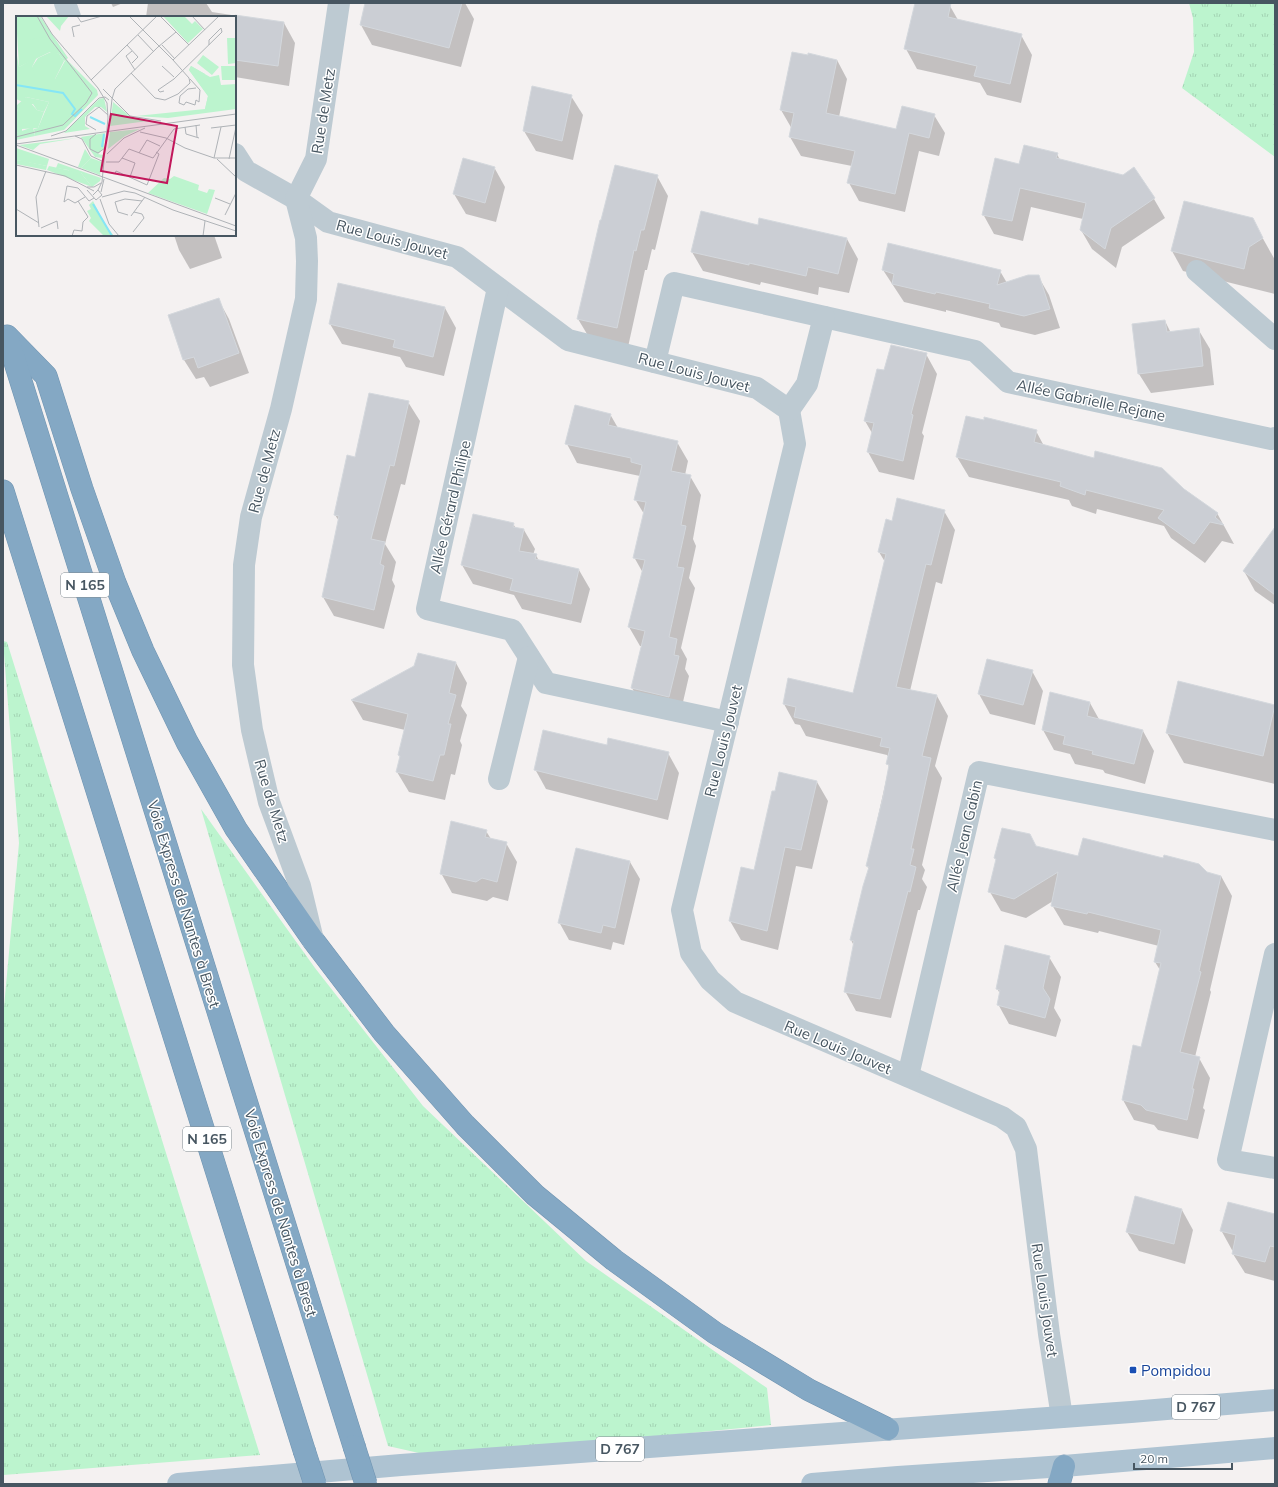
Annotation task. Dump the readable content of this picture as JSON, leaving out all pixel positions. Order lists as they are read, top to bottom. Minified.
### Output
{"streets":{"highway":["N 165","Voie Express de Nantes à Brest"],"main road":["D 767"],"street":["Rue de Metz","Rue Louis Jouvet","Allée Gabrielle Rejane","Allée Gérard Philipe","Allée Jean Gabin"]},"crossings":[["Rue de Metz","Rue Louis Jouvet"],["Rue Louis Jouvet","Allée Gabrielle Rejane"],["Rue Louis Jouvet","Allée Gérard Philipe"],["Rue Louis Jouvet","Allée Jean Gabin"],["Rue Louis Jouvet","D 767"]],"places":{"transit":["Pompidou"]},"scale_bar":"20 m"}
